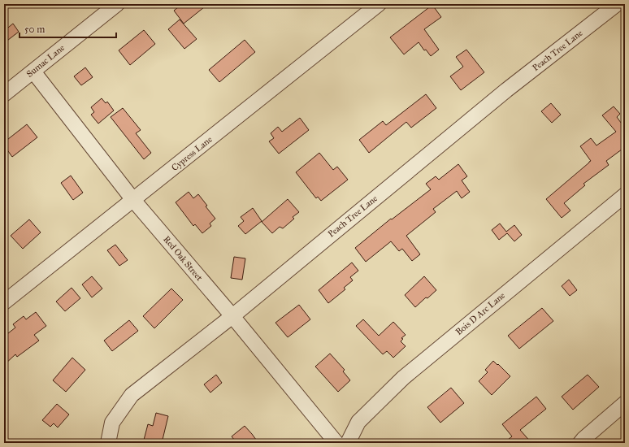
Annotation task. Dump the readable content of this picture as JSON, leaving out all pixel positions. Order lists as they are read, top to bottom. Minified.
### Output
{"streets":{"street":["Peach Tree Lane","Sumac Lane","Cypress Lane","Red Oak Street","Bois D Arc Lane"]},"crossings":[["Peach Tree Lane","Red Oak Street"],["Sumac Lane","Red Oak Street"],["Cypress Lane","Red Oak Street"]],"scale_bar":"50 m"}
